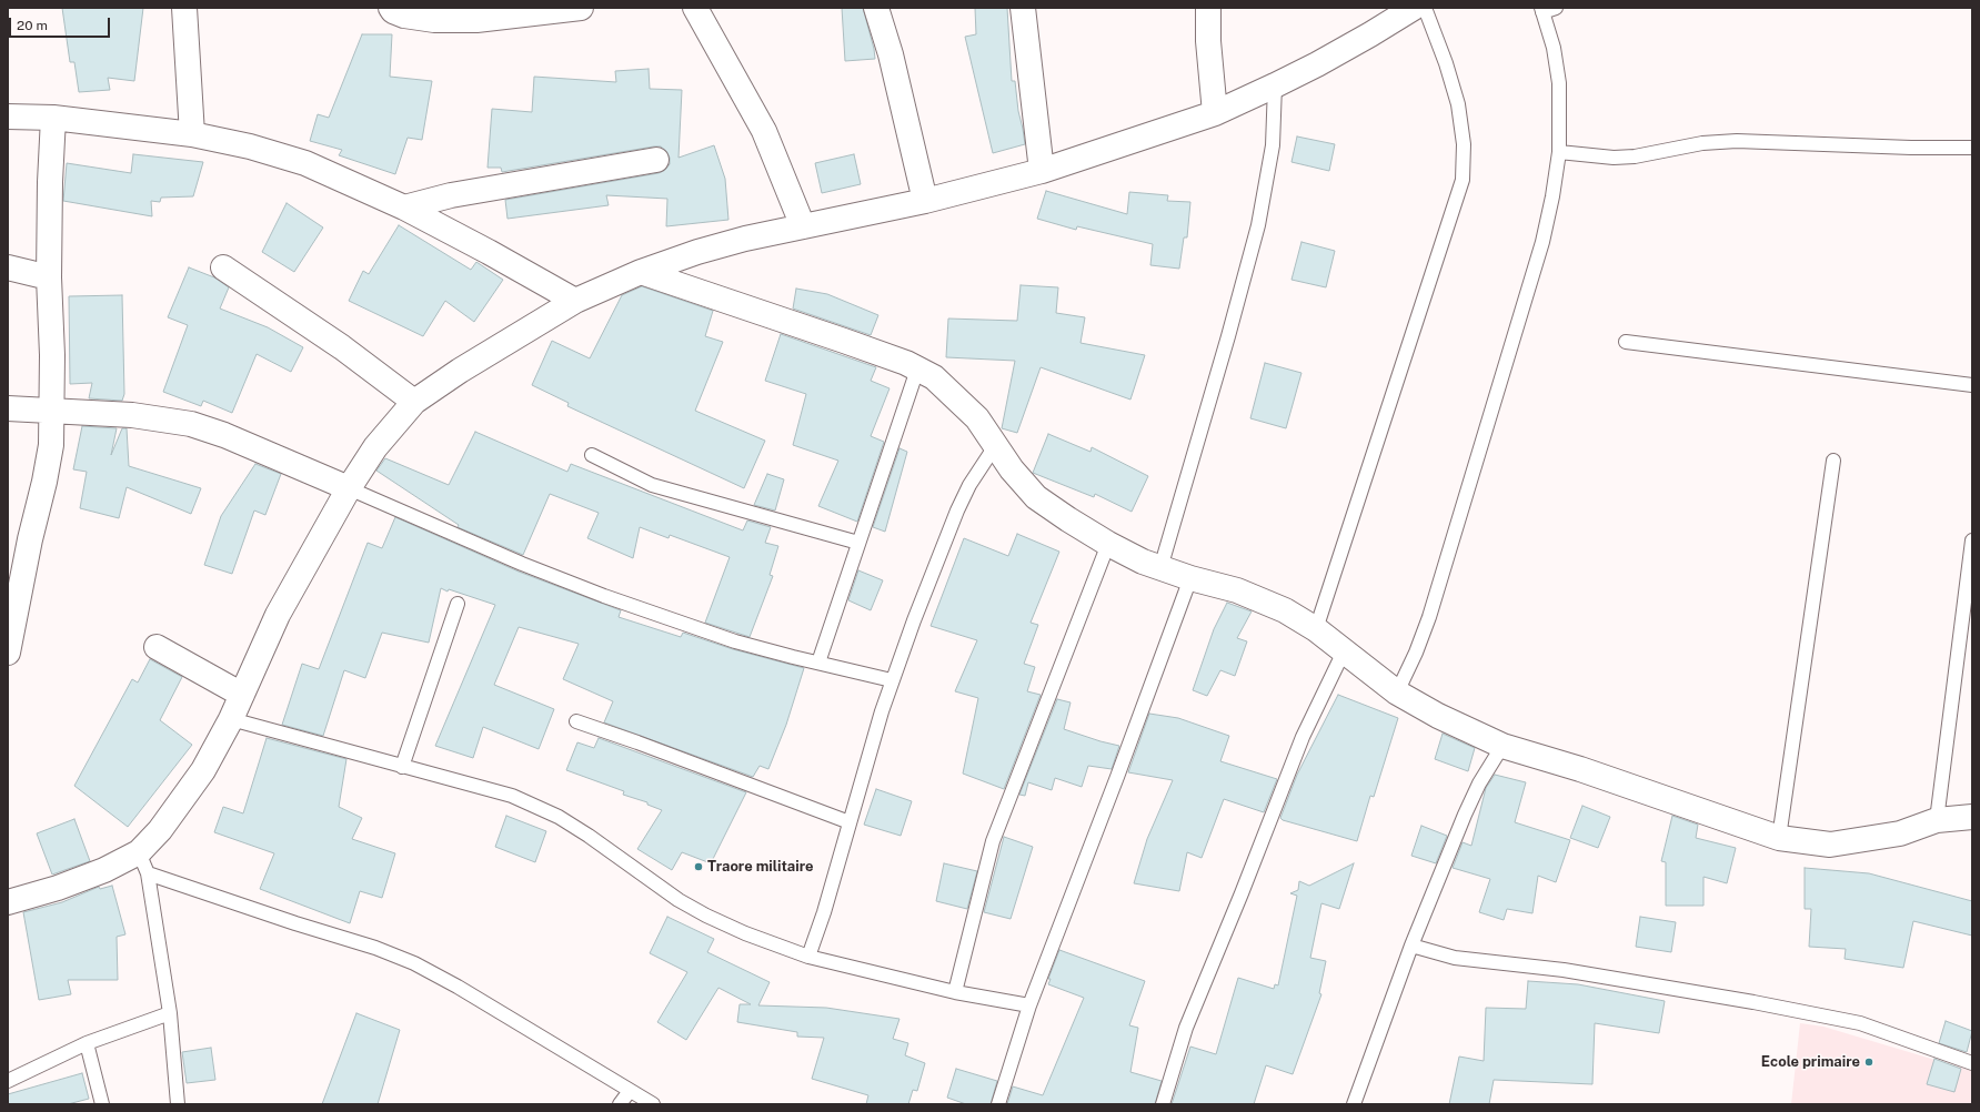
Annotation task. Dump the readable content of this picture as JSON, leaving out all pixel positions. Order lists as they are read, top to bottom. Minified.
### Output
{"places":["Traore militaire","Ecole primaire"],"scale_bar":"20 m"}
